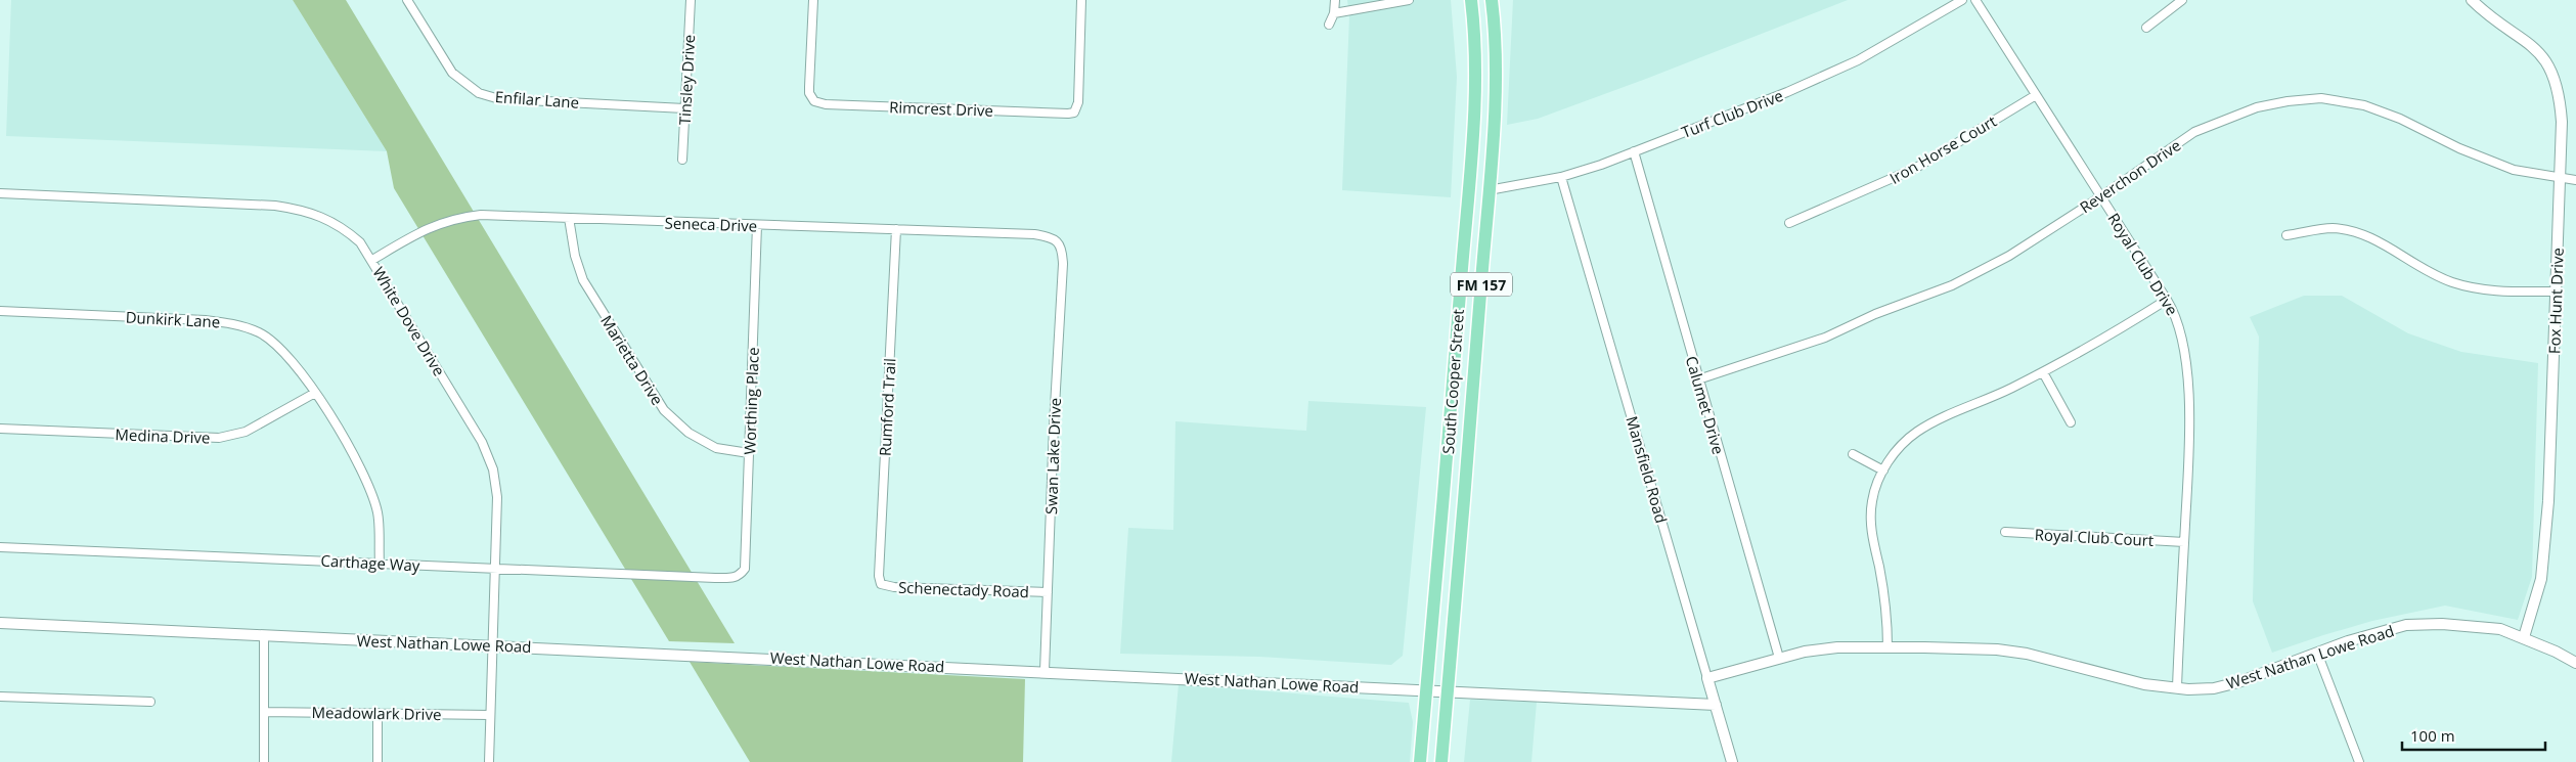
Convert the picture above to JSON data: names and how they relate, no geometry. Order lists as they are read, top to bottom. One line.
{"streets":{"main road":["FM 157","South Cooper Street"],"street":["Tinsley Drive","Enfilar Lane","Rimcrest Drive","Turf Club Drive","Iron Horse Court","Reverchon Drive","Seneca Drive","Royal Club Drive","Fox Hunt Drive","Dunkirk Lane","White Dove Drive","Marietta Drive","Worthing Place","Calumet Drive","Rumford Trail","Medina Drive","Swan Lake Drive","Mansfield Road","Royal Club Court","Carthage Way","Schenectady Road","West Nathan Lowe Road","Meadowlark Drive"]},"crossings":[["Tinsley Drive","Enfilar Lane"],["Turf Club Drive","South Cooper Street"],["Turf Club Drive","Calumet Drive"],["Turf Club Drive","Mansfield Road"],["Iron Horse Court","Royal Club Drive"],["Reverchon Drive","Royal Club Drive"],["Reverchon Drive","Fox Hunt Drive"],["Reverchon Drive","Calumet Drive"],["Seneca Drive","White Dove Drive"],["Seneca Drive","Marietta Drive"],["Seneca Drive","Worthing Place"],["Seneca Drive","Rumford Trail"],["Seneca Drive","Swan Lake Drive"],["Royal Club Drive","Royal Club Court"],["Royal Club Drive","West Nathan Lowe Road"],["Fox Hunt Drive","West Nathan Lowe Road"],["Dunkirk Lane","Medina Drive"],["Dunkirk Lane","Carthage Way"],["White Dove Drive","Carthage Way"],["White Dove Drive","West Nathan Lowe Road"],["White Dove Drive","Meadowlark Drive"],["Marietta Drive","Worthing Place"],["South Cooper Street","West Nathan Lowe Road"],["Worthing Place","Carthage Way"],["Calumet Drive","West Nathan Lowe Road"],["Rumford Trail","Schenectady Road"],["Swan Lake Drive","Schenectady Road"],["Swan Lake Drive","West Nathan Lowe Road"],["Mansfield Road","West Nathan Lowe Road"]],"scale_bar":"100 m"}
